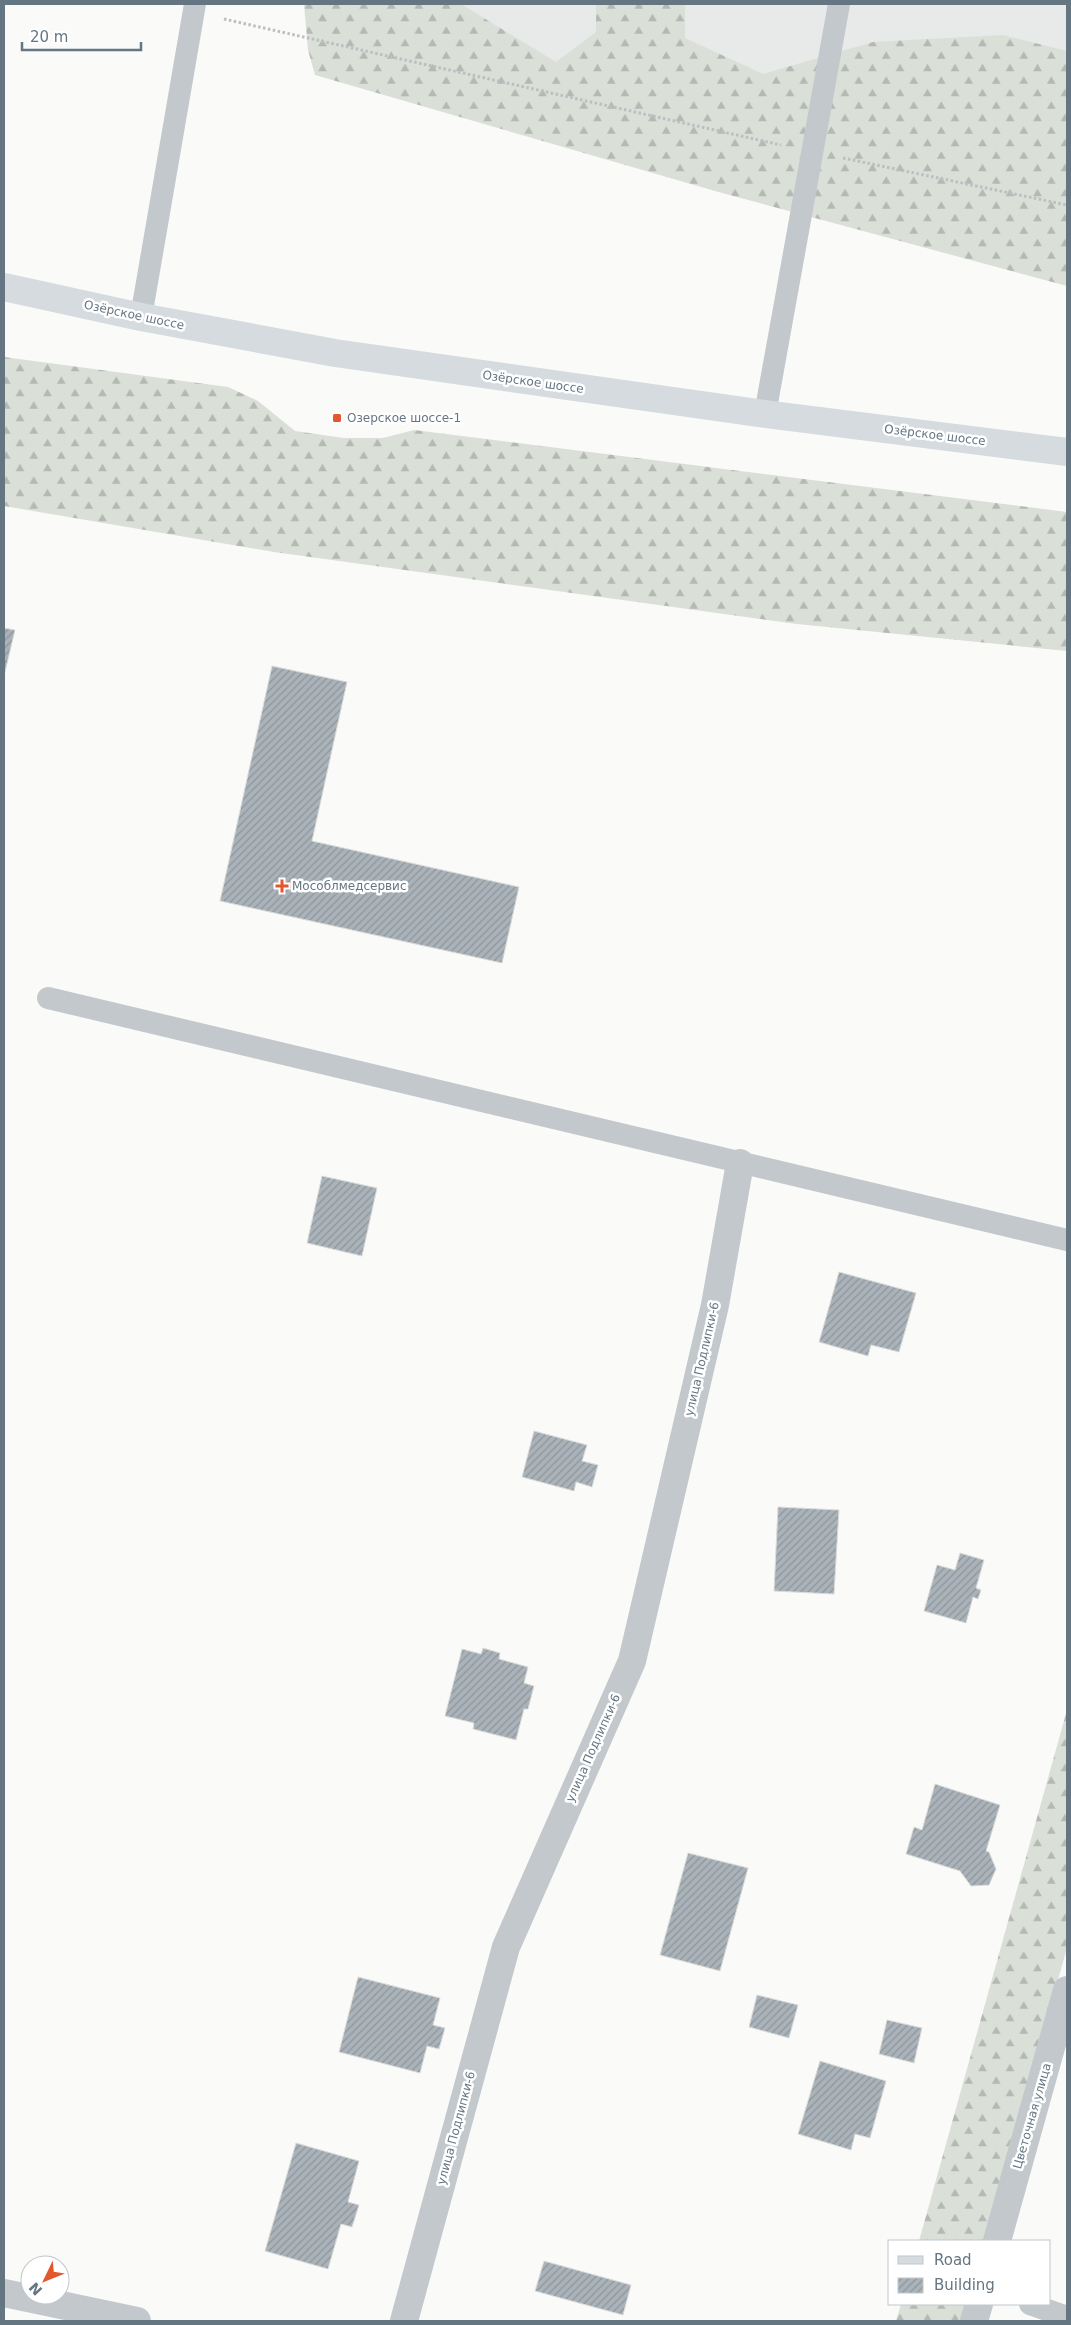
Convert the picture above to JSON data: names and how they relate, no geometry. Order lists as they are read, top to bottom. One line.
{"streets":{"main road":["Озёрское шоссе"],"street":["улица Подлипки-6","Цветочная улица"]},"places":{"transit":["Озерское шоссе-1"],"health":["Мособлмедсервис"]},"legend":["Road","Building"],"scale_bar":"20 m","north":"bottom left"}
